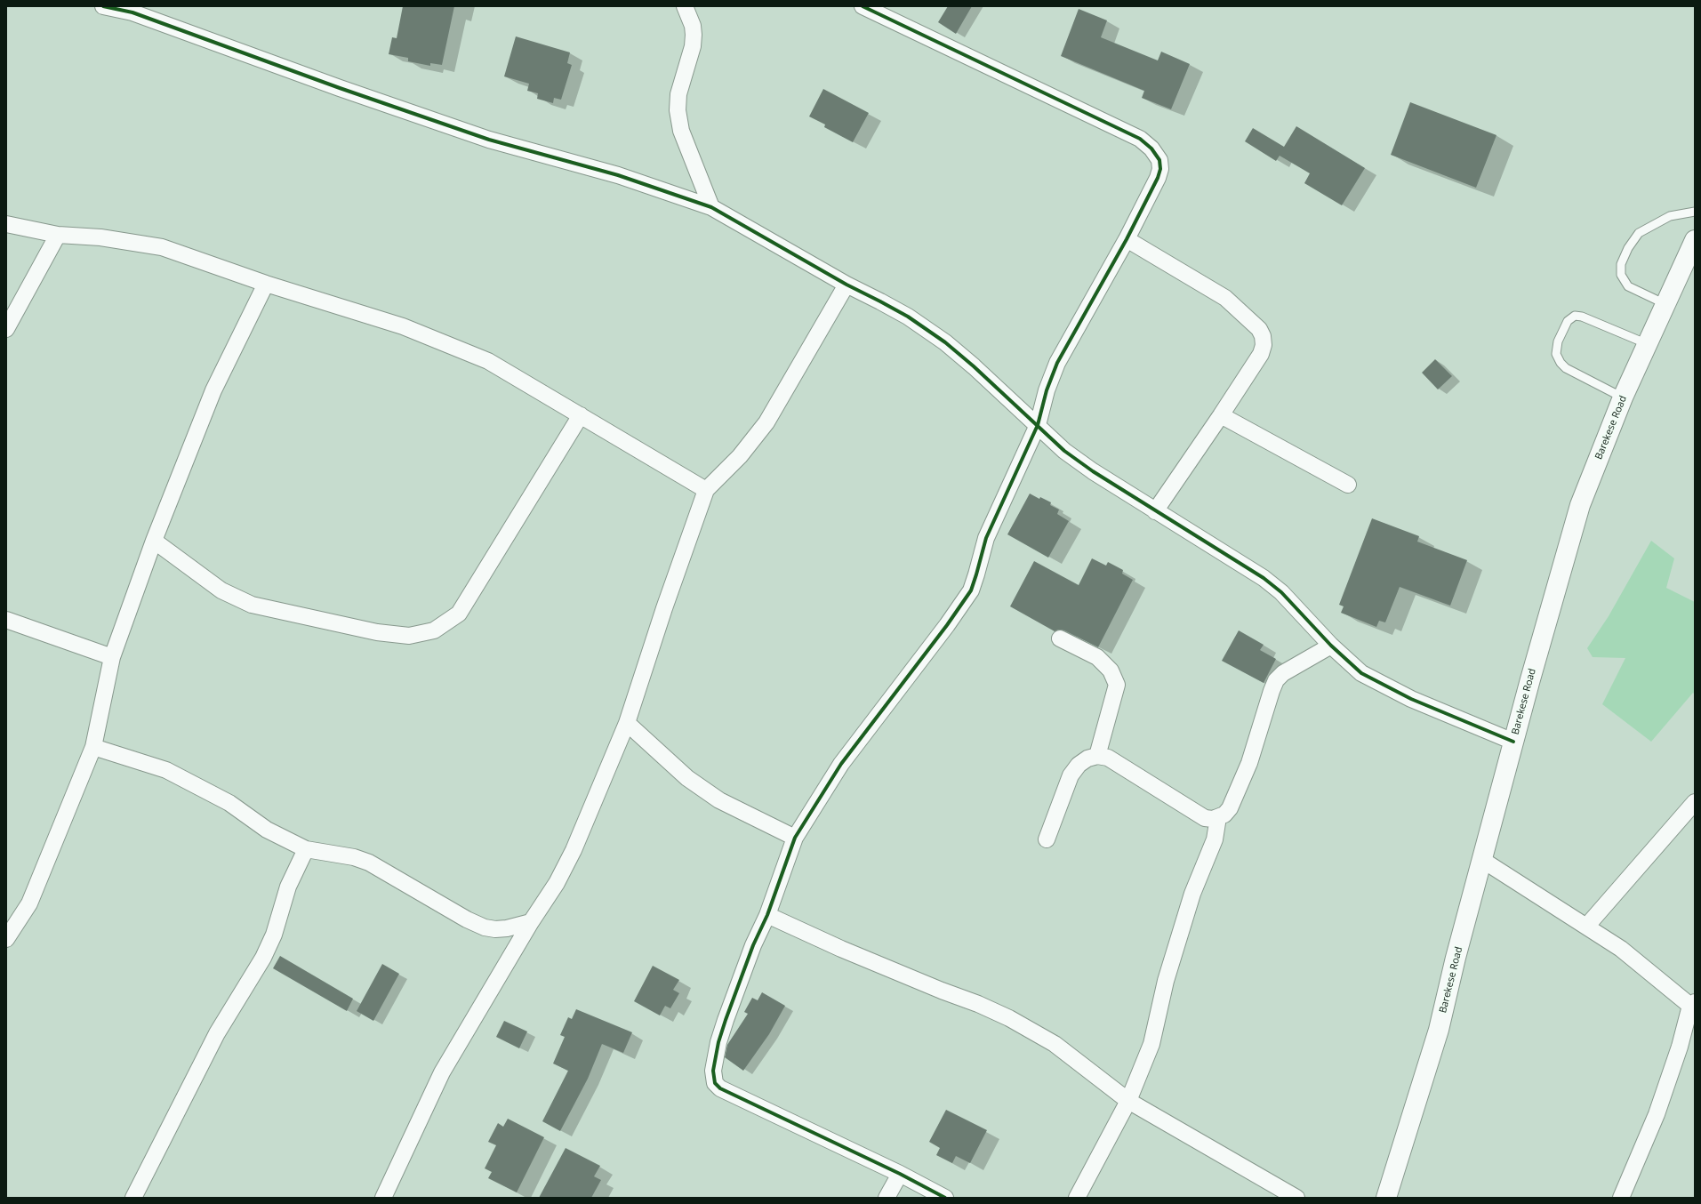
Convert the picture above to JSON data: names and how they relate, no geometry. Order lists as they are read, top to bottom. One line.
{"streets":{"main road":["Barekese Road"]}}
